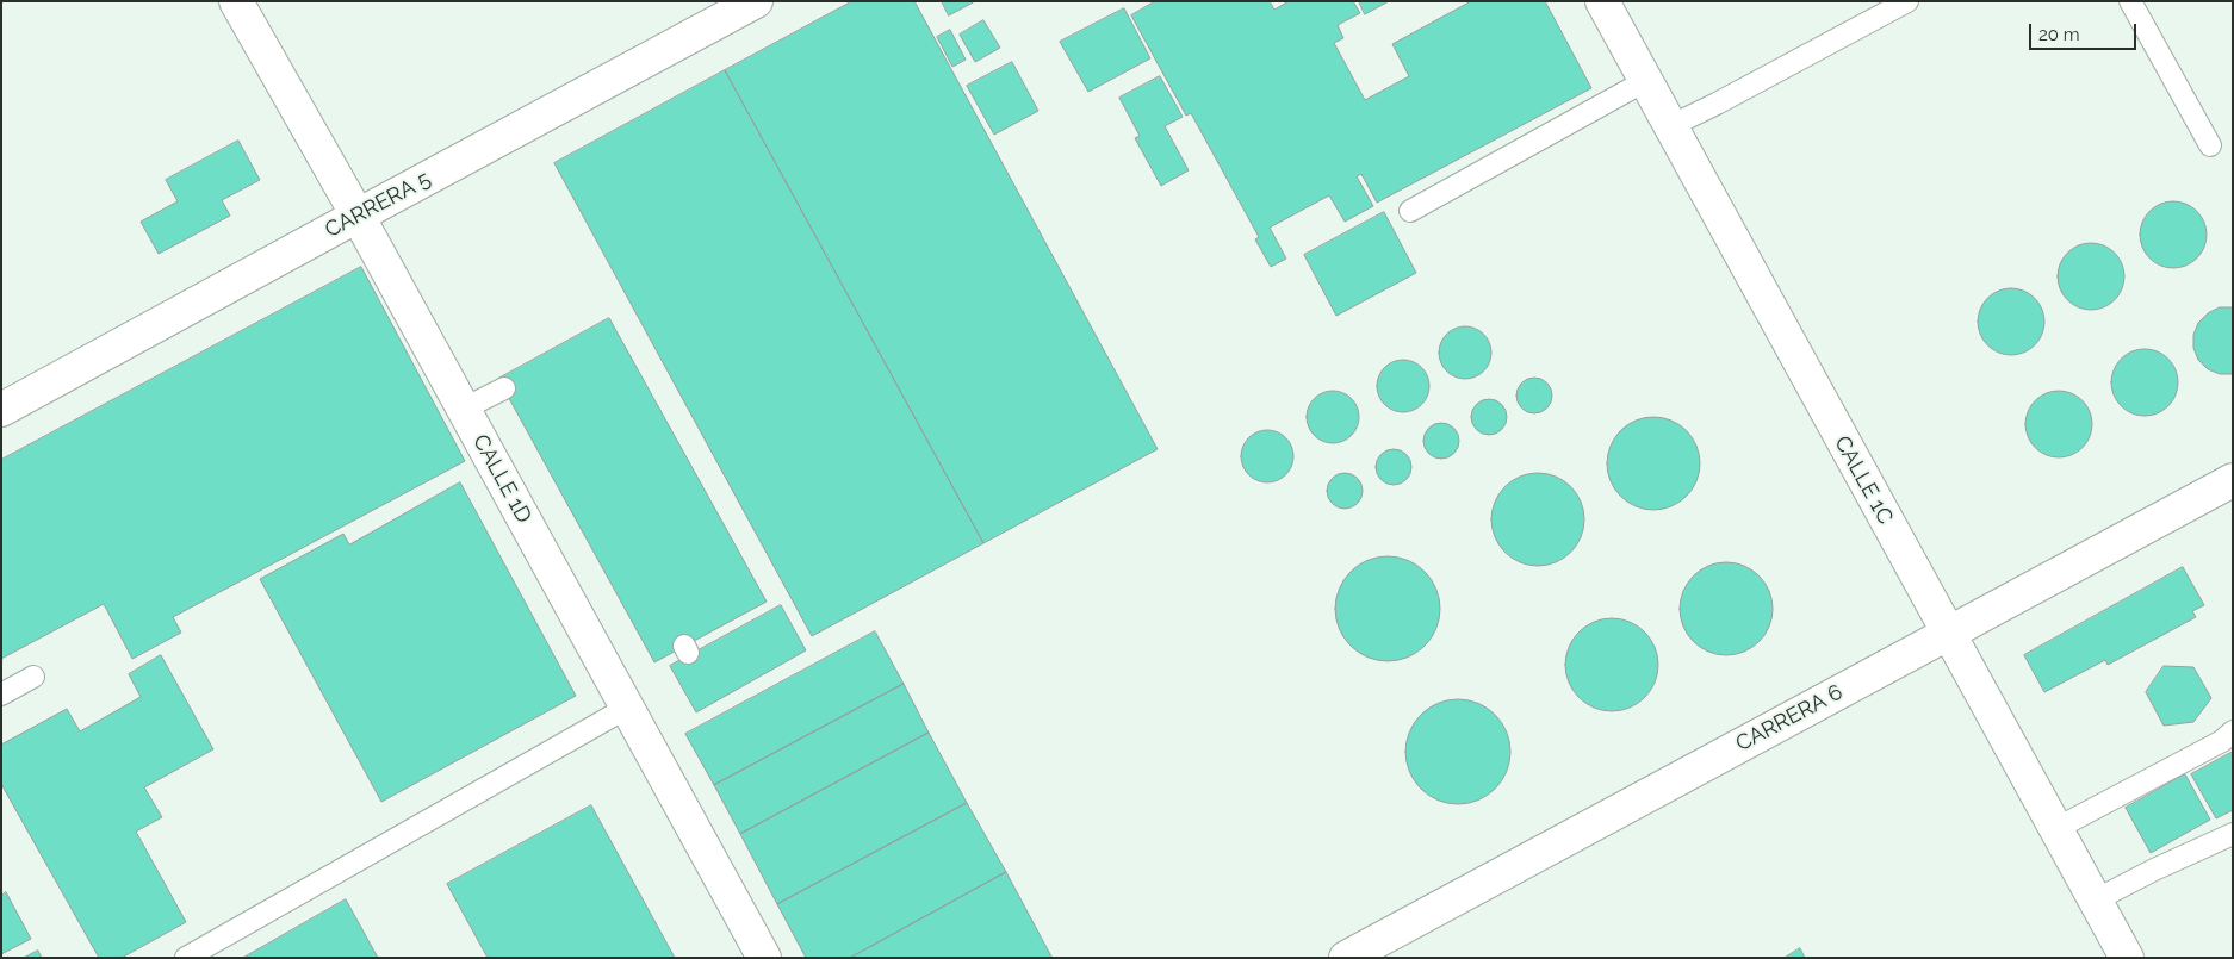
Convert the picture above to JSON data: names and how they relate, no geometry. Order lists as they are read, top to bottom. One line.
{"streets":{"street":["CARRERA 5","CALLE 1D","CALLE 1C","CARRERA 6"]},"crossings":[["CARRERA 5","CALLE 1D"],["CALLE 1C","CARRERA 6"]],"scale_bar":"20 m"}
